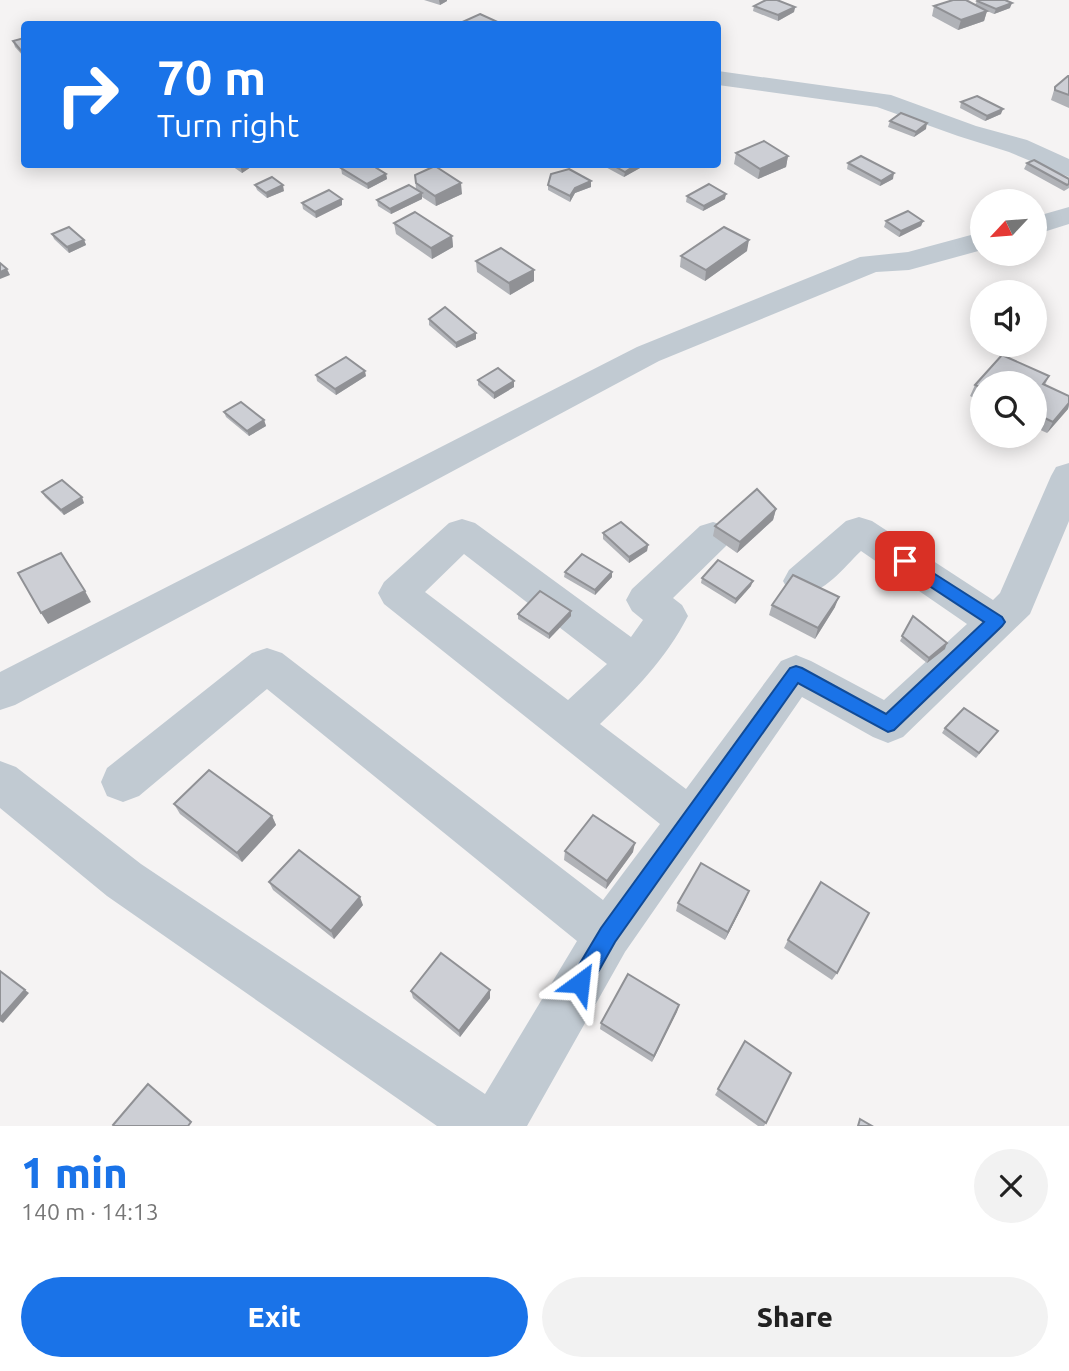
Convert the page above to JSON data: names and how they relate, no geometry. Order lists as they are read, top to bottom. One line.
{"north":"bottom left","page":{"turn":["70 m","Turn right"],"heading":["1 min","140 m · 14:13"],"buttons":["Exit","Share"]}}
